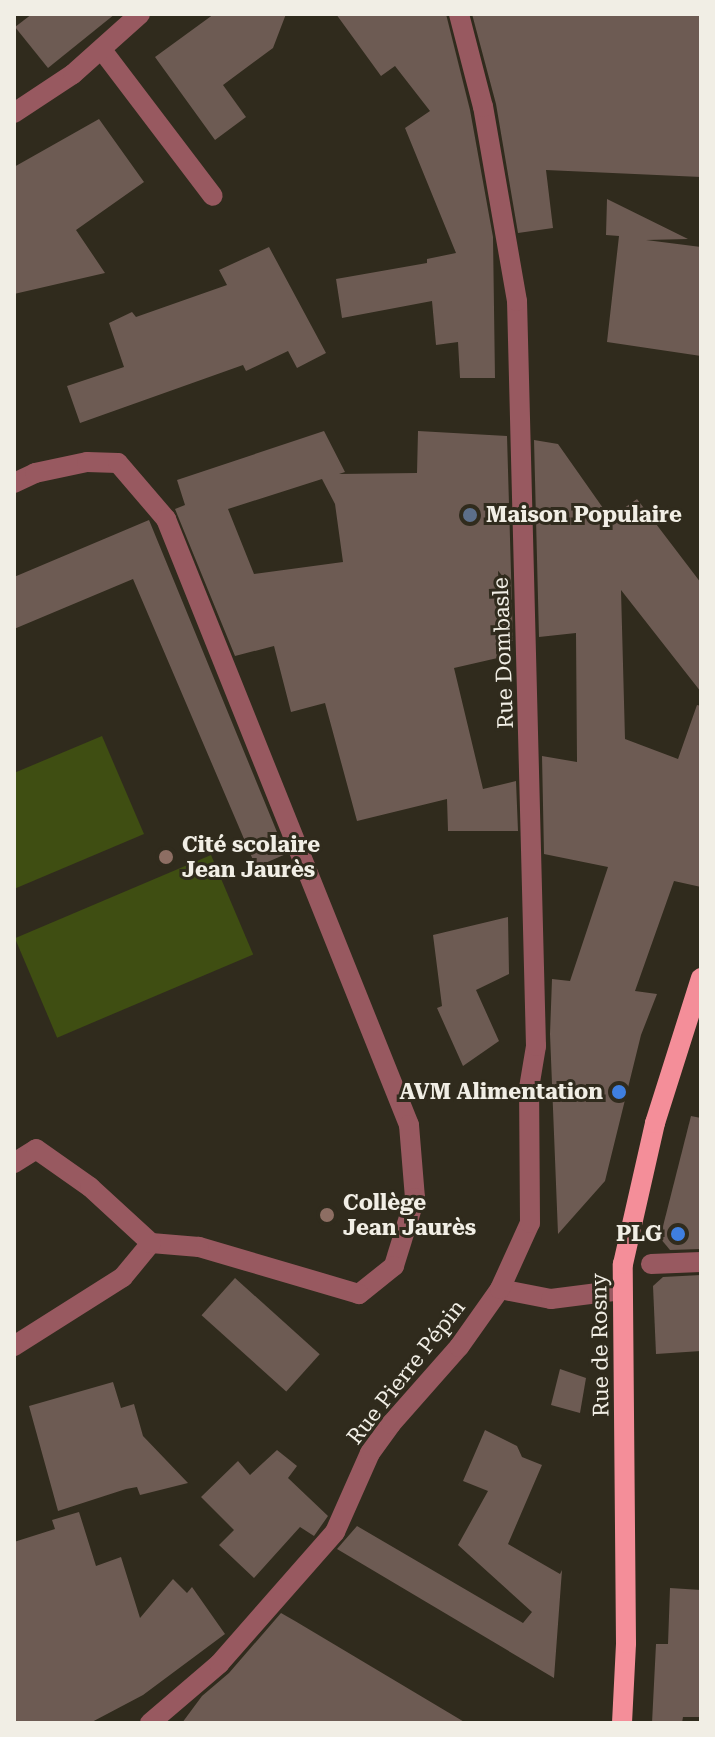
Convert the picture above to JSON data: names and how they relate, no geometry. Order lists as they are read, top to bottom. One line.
{"streets":{"main road":["Rue de Rosny"],"street":["Rue Dombasle","Rue Pierre Pépin"]},"crossings":[["Rue Dombasle","Rue Pierre Pépin"]],"places":["Maison Populaire","Cité scolaire Jean Jaurès","AVM Alimentation","Collège Jean Jaurès","PLG"]}
